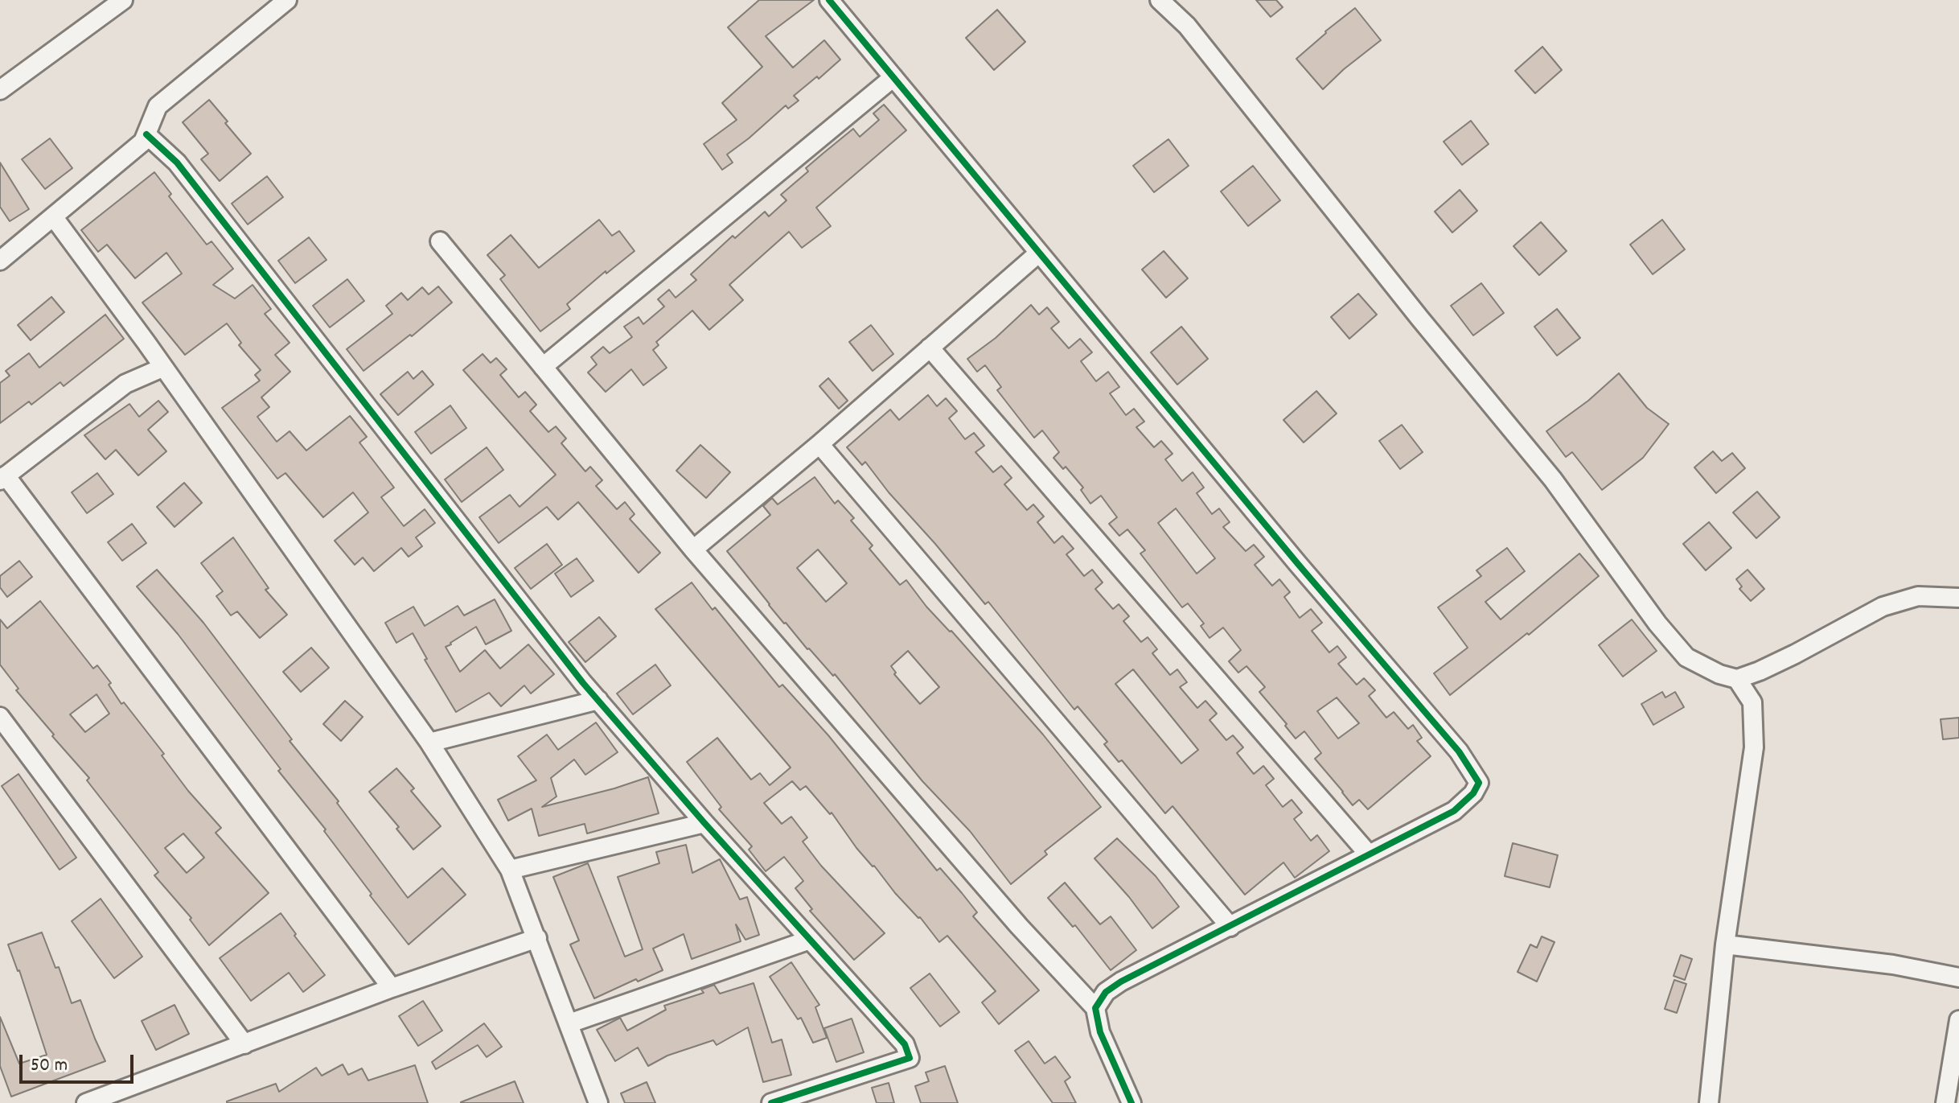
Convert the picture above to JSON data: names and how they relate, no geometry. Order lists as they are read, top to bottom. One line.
{"scale_bar":"50 m"}
